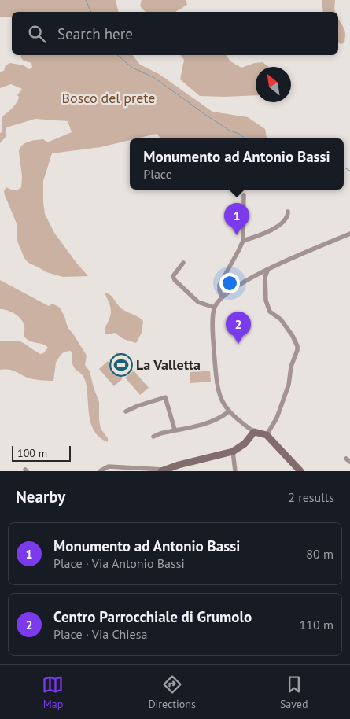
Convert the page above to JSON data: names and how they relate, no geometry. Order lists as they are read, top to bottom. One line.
{"parks":["Bosco del prete"],"places":{"sports":["La Valletta"]},"scale_bar":"100 m","north":"top left","page":{"search":"Search here","popup":["Monumento ad Antonio Bassi","Place"],"pins":["1","2"],"scale":"100 m","heading":["Nearby","2 results"],"list":[{"mark":"1","name":"Monumento ad Antonio Bassi","note":"Place · Via Antonio Bassi","value":"80 m"},{"mark":"2","name":"Centro Parrocchiale di Grumolo","note":"Place · Via Chiesa","value":"110 m"}],"nav":["Map","Directions","Saved"]}}
